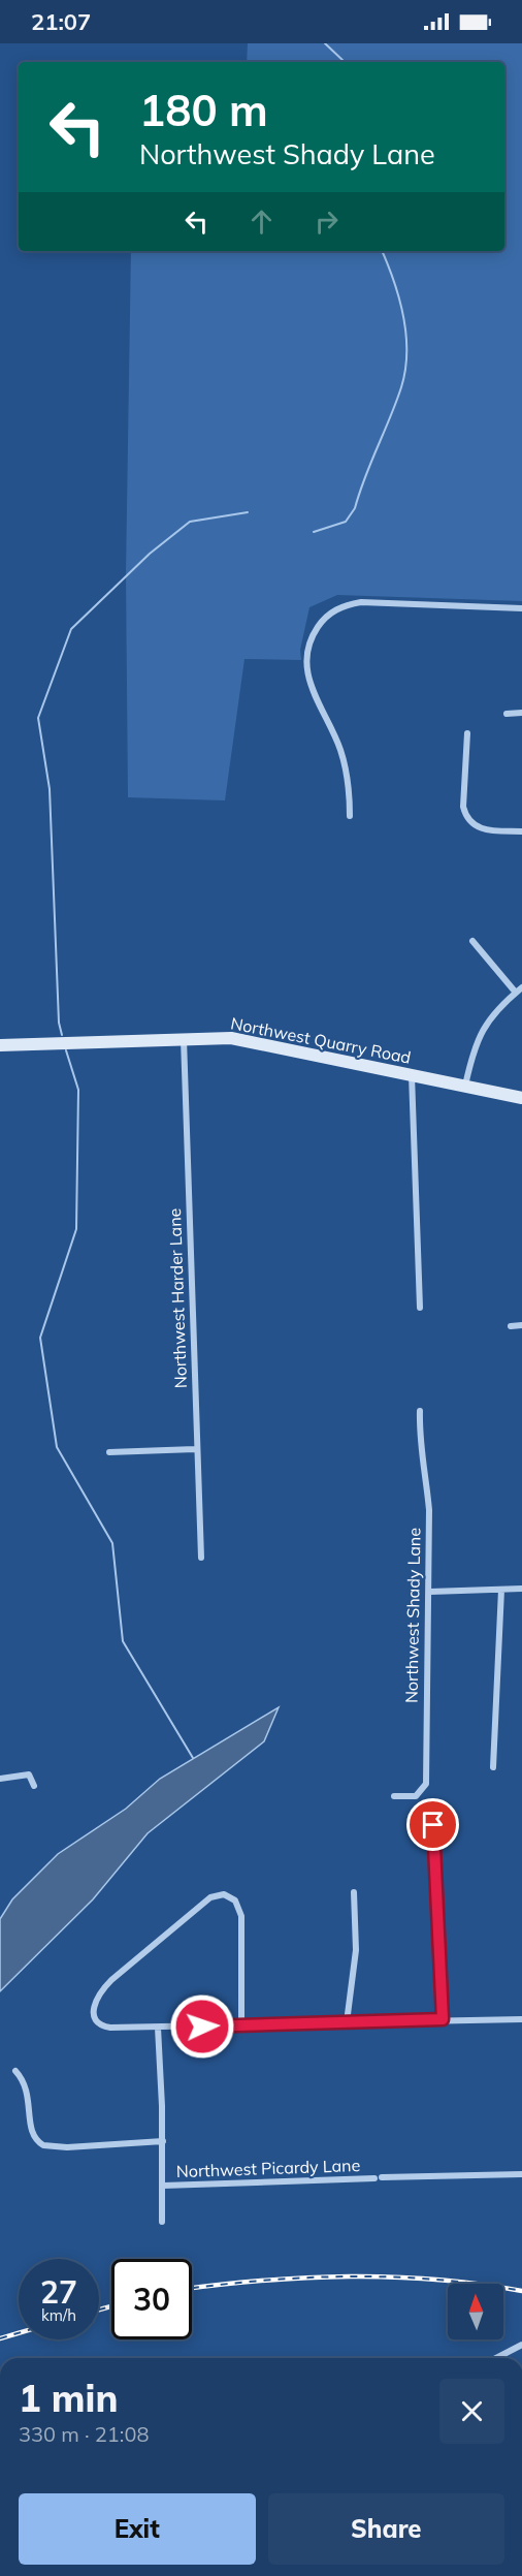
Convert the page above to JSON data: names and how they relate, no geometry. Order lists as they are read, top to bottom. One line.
{"streets":{"street":["Northwest Quarry Road","Northwest Harder Lane","Northwest Shady Lane","Northwest Picardy Lane"]},"crossings":[["Northwest Quarry Road","Northwest Harder Lane"]],"north":"top","page":{"status":"21:07","turn":["180 m","Northwest Shady Lane"],"speed":"27 km/h","limit":"30","heading":["1 min","330 m · 21:08"],"buttons":["Exit","Share"]}}
